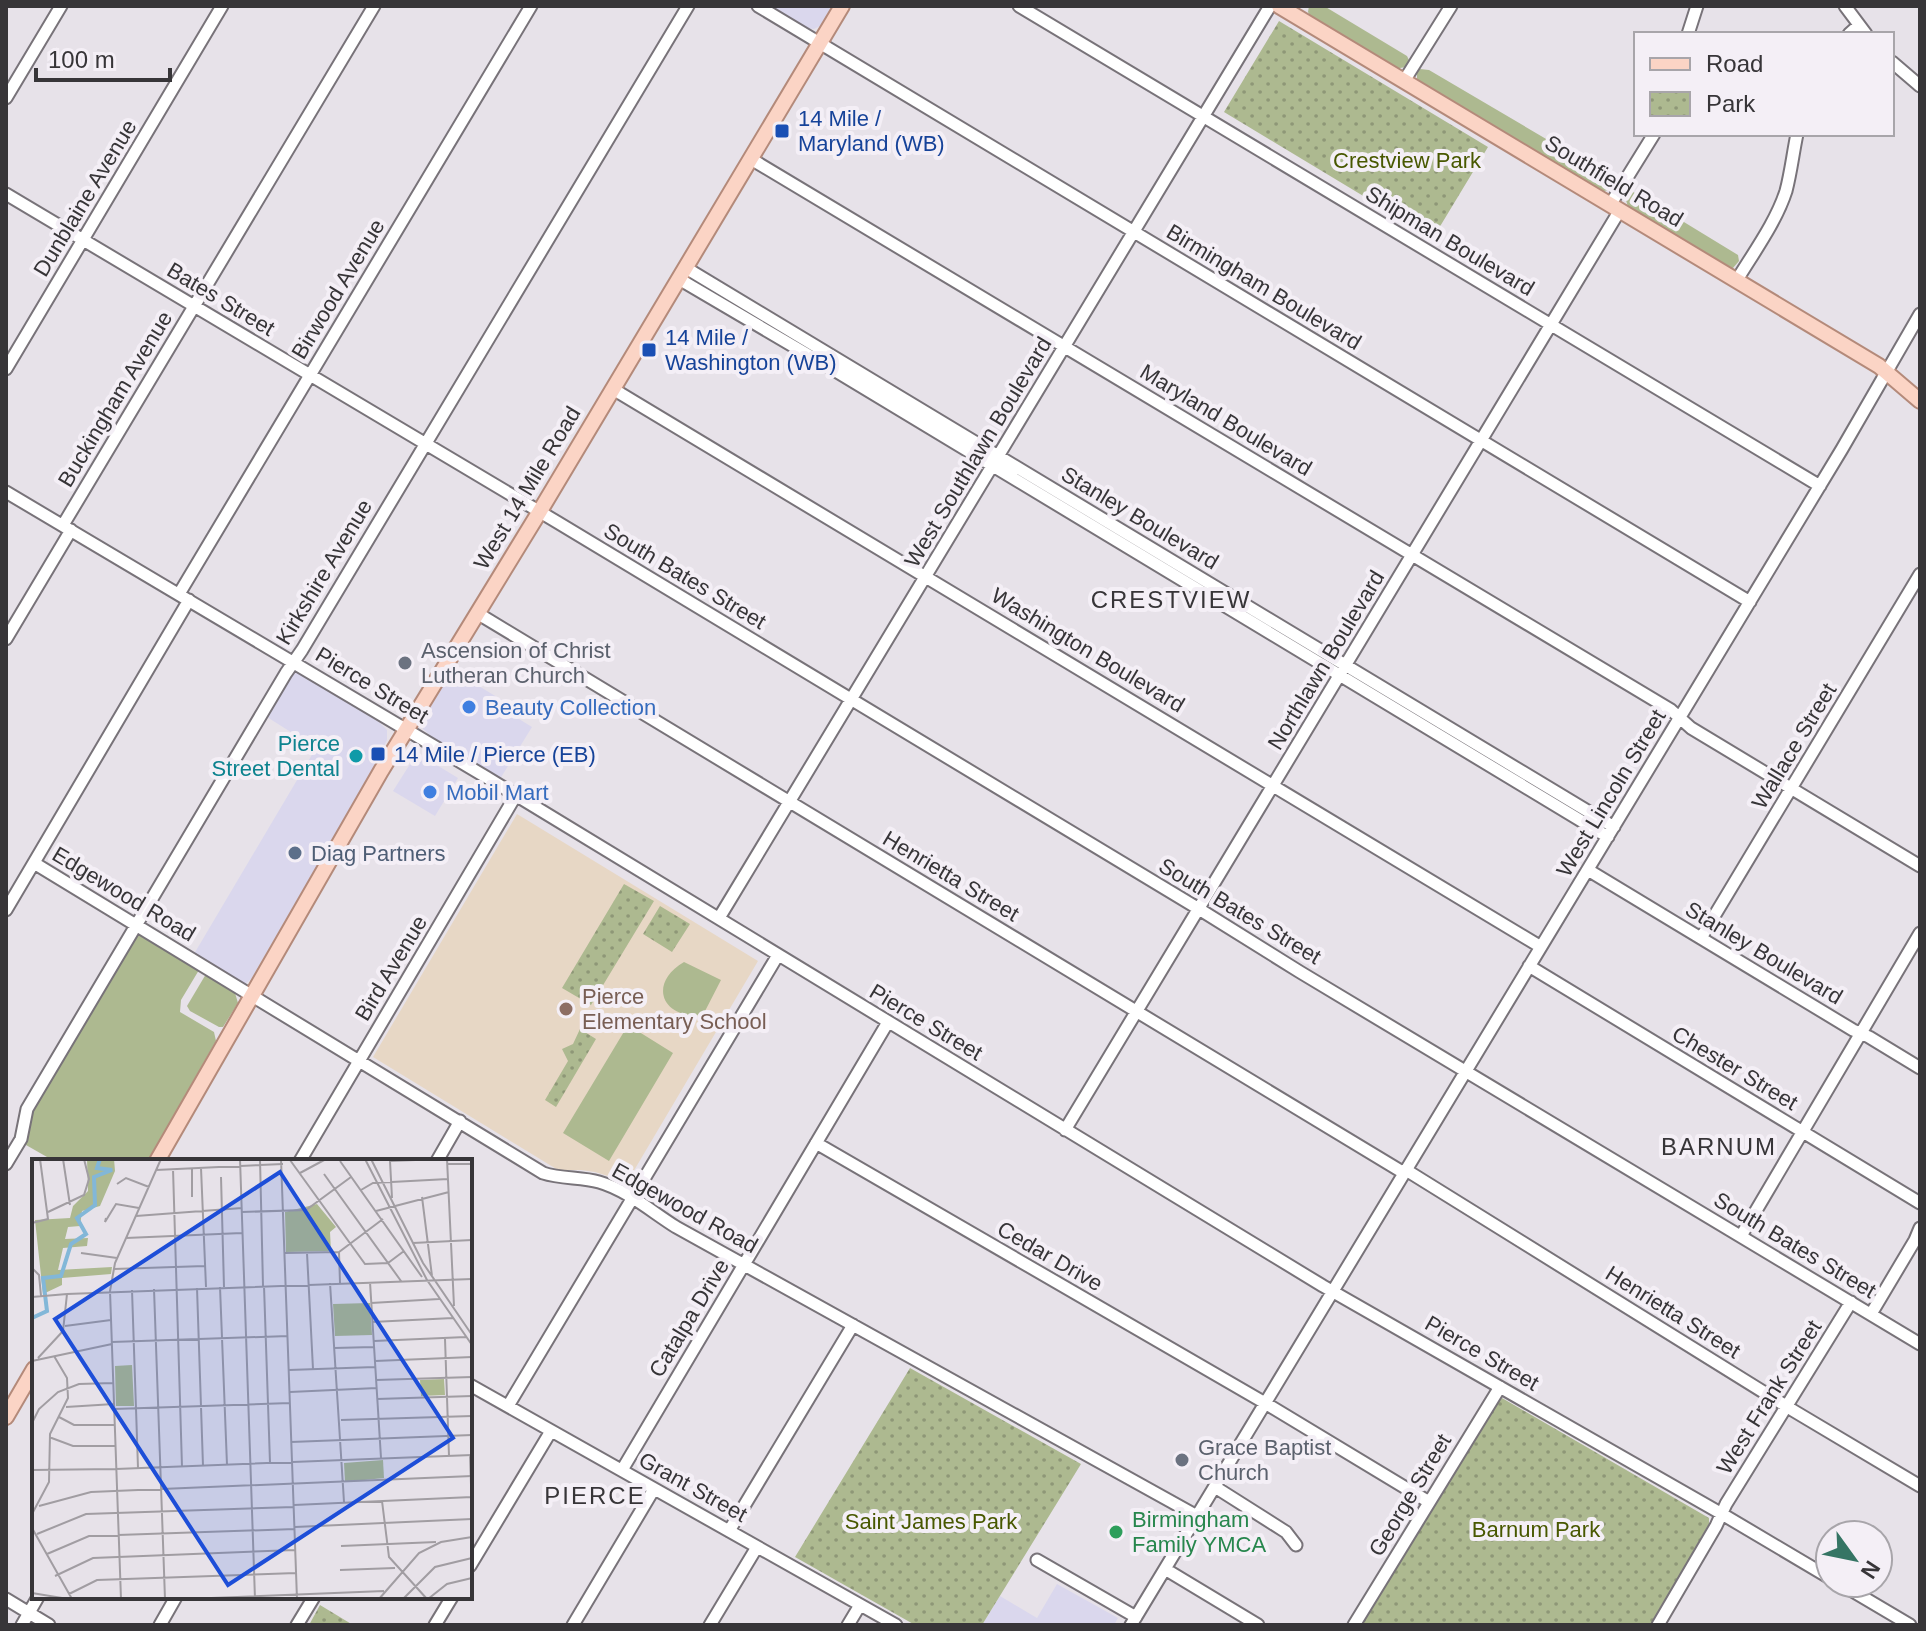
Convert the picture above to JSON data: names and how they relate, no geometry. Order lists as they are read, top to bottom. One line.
{"streets":{"main road":["Southfield Road","West 14 Mile Road"],"street":["Dunblaine Avenue","Shipman Boulevard","Birmingham Boulevard","Birwood Avenue","Bates Street","Buckingham Avenue","Maryland Boulevard","West Southlawn Boulevard","Stanley Boulevard","Kirkshire Avenue","South Bates Street","Washington Boulevard","Northlawn Boulevard","Pierce Street","Wallace Street","West Lincoln Street","Henrietta Street","Edgewood Road","Bird Avenue","Chester Street","Cedar Drive","Catalpa Drive","West Frank Street","Grant Street","George Street"]},"crossings":[["Southfield Road","Northlawn Boulevard"],["Southfield Road","West Lincoln Street"],["Dunblaine Avenue","Bates Street"],["Shipman Boulevard","West Southlawn Boulevard"],["Shipman Boulevard","Northlawn Boulevard"],["Shipman Boulevard","West Lincoln Street"],["Birmingham Boulevard","West Southlawn Boulevard"],["Birmingham Boulevard","West 14 Mile Road"],["Birmingham Boulevard","Northlawn Boulevard"],["Birmingham Boulevard","West Lincoln Street"],["Birwood Avenue","Bates Street"],["Birwood Avenue","Pierce Street"],["Birwood Avenue","Edgewood Road"],["Bates Street","Buckingham Avenue"],["Bates Street","West 14 Mile Road"],["Bates Street","Kirkshire Avenue"],["Bates Street","South Bates Street"],["Buckingham Avenue","Pierce Street"],["Maryland Boulevard","West Southlawn Boulevard"],["Maryland Boulevard","West 14 Mile Road"],["Maryland Boulevard","Northlawn Boulevard"],["Maryland Boulevard","Wallace Street"],["Maryland Boulevard","West Lincoln Street"],["West Southlawn Boulevard","Stanley Boulevard"],["West Southlawn Boulevard","South Bates Street"],["West Southlawn Boulevard","Washington Boulevard"],["West Southlawn Boulevard","Pierce Street"],["West Southlawn Boulevard","Henrietta Street"],["West 14 Mile Road","Stanley Boulevard"],["West 14 Mile Road","South Bates Street"],["West 14 Mile Road","Washington Boulevard"],["West 14 Mile Road","Pierce Street"],["West 14 Mile Road","Henrietta Street"],["West 14 Mile Road","Edgewood Road"],["Stanley Boulevard","Northlawn Boulevard"],["Stanley Boulevard","Wallace Street"],["Stanley Boulevard","West Lincoln Street"],["Kirkshire Avenue","Pierce Street"],["Kirkshire Avenue","Edgewood Road"],["South Bates Street","Northlawn Boulevard"],["South Bates Street","West Lincoln Street"],["South Bates Street","West Frank Street"],["Washington Boulevard","Northlawn Boulevard"],["Washington Boulevard","West Lincoln Street"],["Northlawn Boulevard","Pierce Street"],["Northlawn Boulevard","Henrietta Street"],["Pierce Street","West Lincoln Street"],["Pierce Street","Bird Avenue"],["Pierce Street","Catalpa Drive"],["Pierce Street","West Frank Street"],["Pierce Street","George Street"],["West Lincoln Street","Henrietta Street"],["West Lincoln Street","Edgewood Road"],["West Lincoln Street","Chester Street"],["West Lincoln Street","Cedar Drive"],["Henrietta Street","West Frank Street"],["Edgewood Road","Bird Avenue"],["Edgewood Road","Catalpa Drive"],["Cedar Drive","Catalpa Drive"],["Cedar Drive","George Street"],["Catalpa Drive","Grant Street"]],"districts":["CRESTVIEW","BARNUM","PIERCE"],"parks":["Crestview Park","Saint James Park","Barnum Park"],"places":{"transit":["14 Mile / Maryland (WB)","14 Mile / Washington (WB)","14 Mile / Pierce (EB)"],"other":["Ascension of Christ Lutheran Church","Beauty Collection","Pierce Street Dental","Mobil Mart","Diag Partners","Pierce Elementary School","Grace Baptist Church","Birmingham Family YMCA"]},"legend":["Road","Park"],"scale_bar":"100 m","north":"bottom right"}
